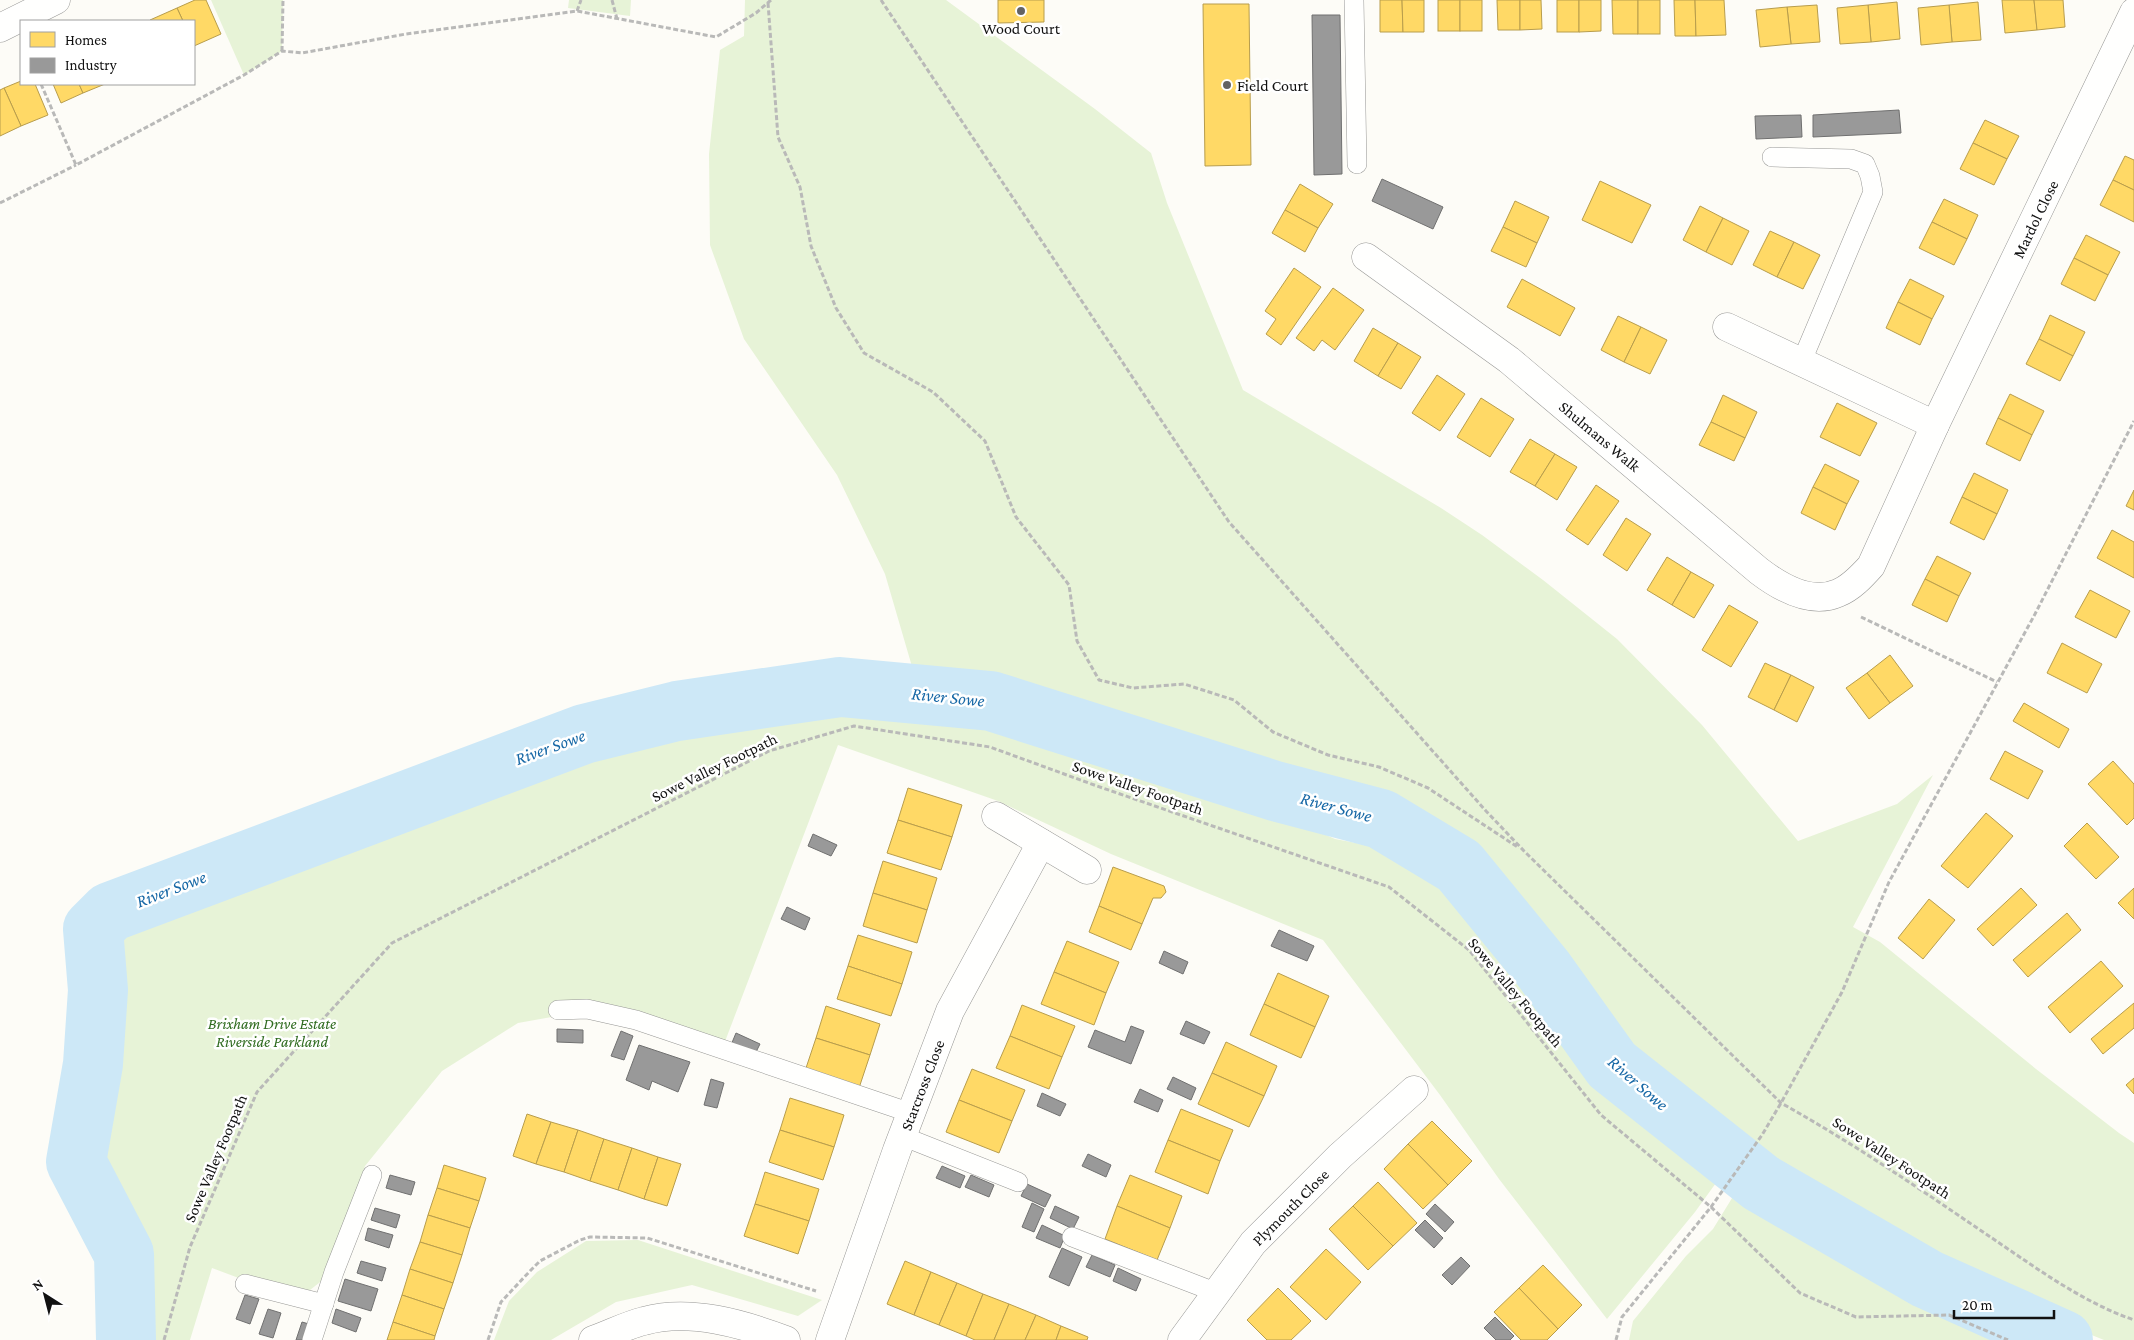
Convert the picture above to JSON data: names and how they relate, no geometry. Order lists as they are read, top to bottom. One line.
{"streets":{"street":["Mardol Close","Shulmans Walk","Starcross Close","Plymouth Close"],"path":["Sowe Valley Footpath"]},"crossings":[["Mardol Close","Shulmans Walk"]],"water":["River Sowe"],"parks":["Brixham Drive Estate Riverside Parkland"],"places":["Wood Court","Field Court"],"legend":["Homes","Industry"],"scale_bar":"20 m","north":"top left"}
